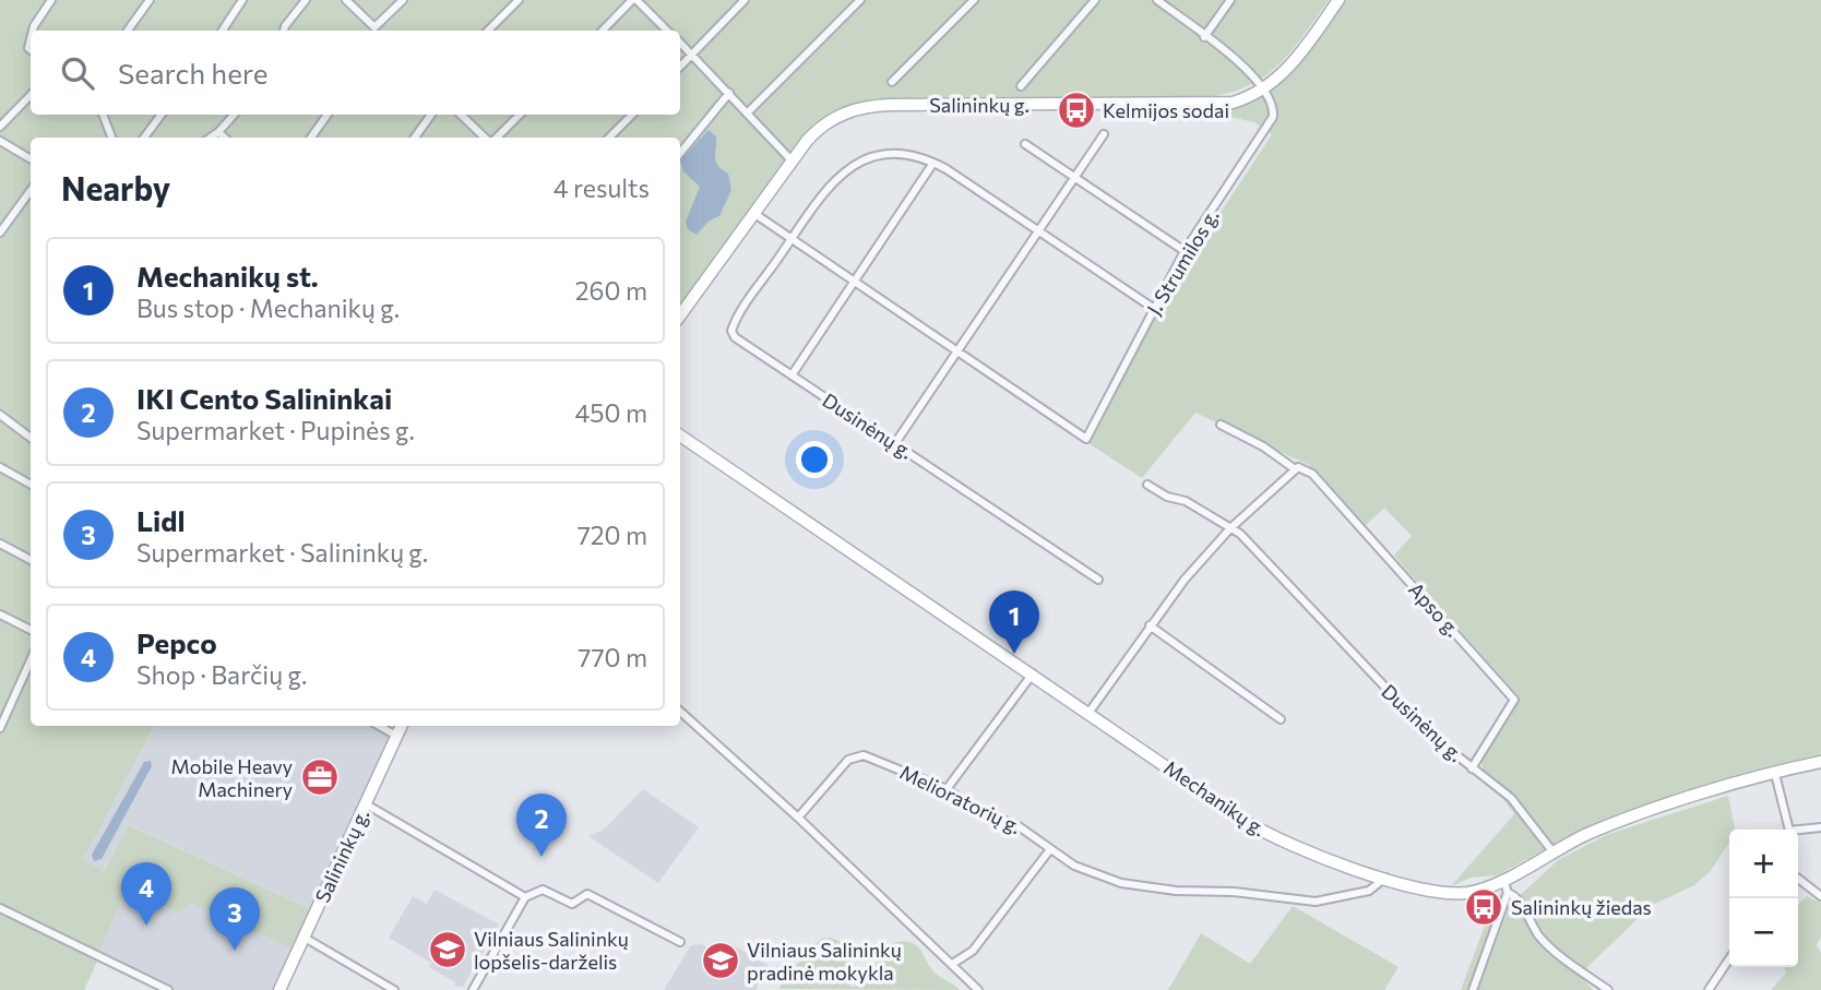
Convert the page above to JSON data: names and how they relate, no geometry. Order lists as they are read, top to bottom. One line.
{"streets":{"main road":["Salininkų g.","Mechanikų g."],"street":["J. Strumilos g.","Dusinėnų g.","Apso g.","Melioratorių g."]},"crossings":[["Salininkų g.","J. Strumilos g."],["J. Strumilos g.","Dusinėnų g."],["Dusinėnų g.","Apso g."],["Dusinėnų g.","Mechanikų g."],["Mechanikų g.","Melioratorių g."]],"places":{"bus stop":["Kelmijos sodai","Salininkų žiedas"],"office":["Mobile Heavy Machinery"],"school or university":["Vilniaus Salininkų lopšelis-darželis","Vilniaus Salininkų pradinė mokykla"]},"page":{"search":"Search here","heading":["Nearby","4 results"],"list":[{"mark":"1","name":"Mechanikų st.","note":"Bus stop · Mechanikų g.","value":"260 m"},{"mark":"2","name":"IKI Cento Salininkai","note":"Supermarket · Pupinės g.","value":"450 m"},{"mark":"3","name":"Lidl","note":"Supermarket · Salininkų g.","value":"720 m"},{"mark":"4","name":"Pepco","note":"Shop · Barčių g.","value":"770 m"}],"pins":["1","2","4","3"],"map_buttons":["+","−"]}}
